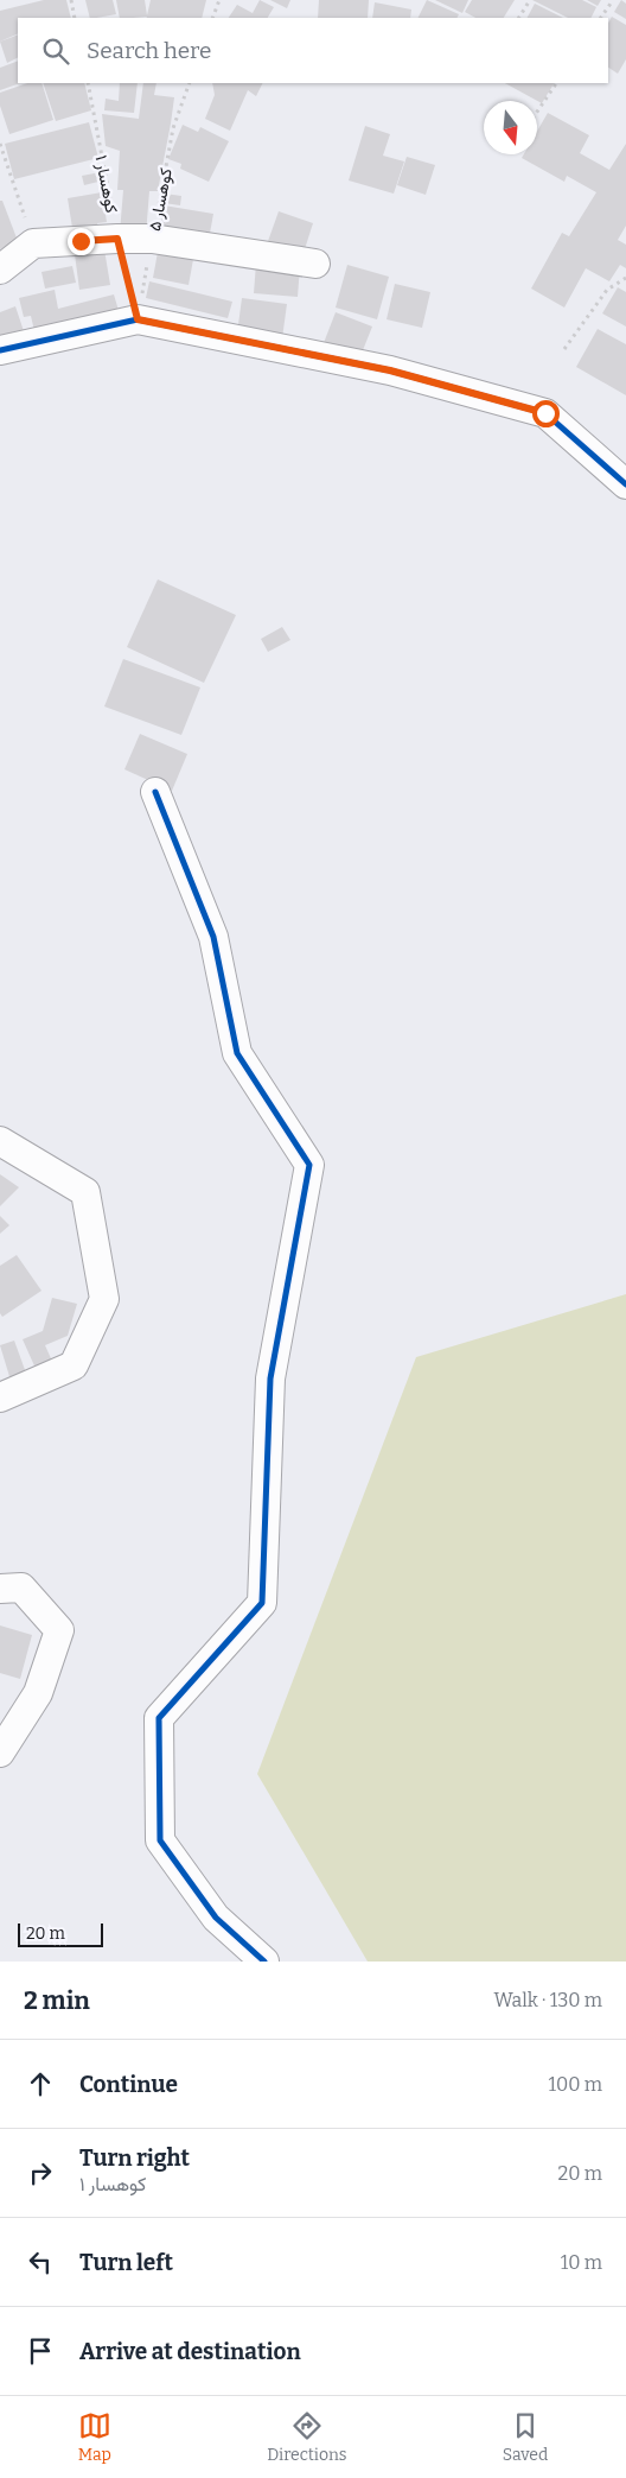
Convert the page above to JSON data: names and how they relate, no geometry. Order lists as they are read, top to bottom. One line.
{"streets":{"path":["کوهسار ۱","کوهسار ۵"]},"crossings":[["کوهسار ۱","کوهسار ۵"]],"scale_bar":"20 m","north":"bottom","page":{"search":"Search here","scale":"20 m","heading":["2 min","Walk · 130 m"],"list":[["Continue","100 m"],["Turn right","کوهسار ۱","20 m"],["Turn left","10 m"],"Arrive at destination"],"nav":["Map","Directions","Saved"]}}
